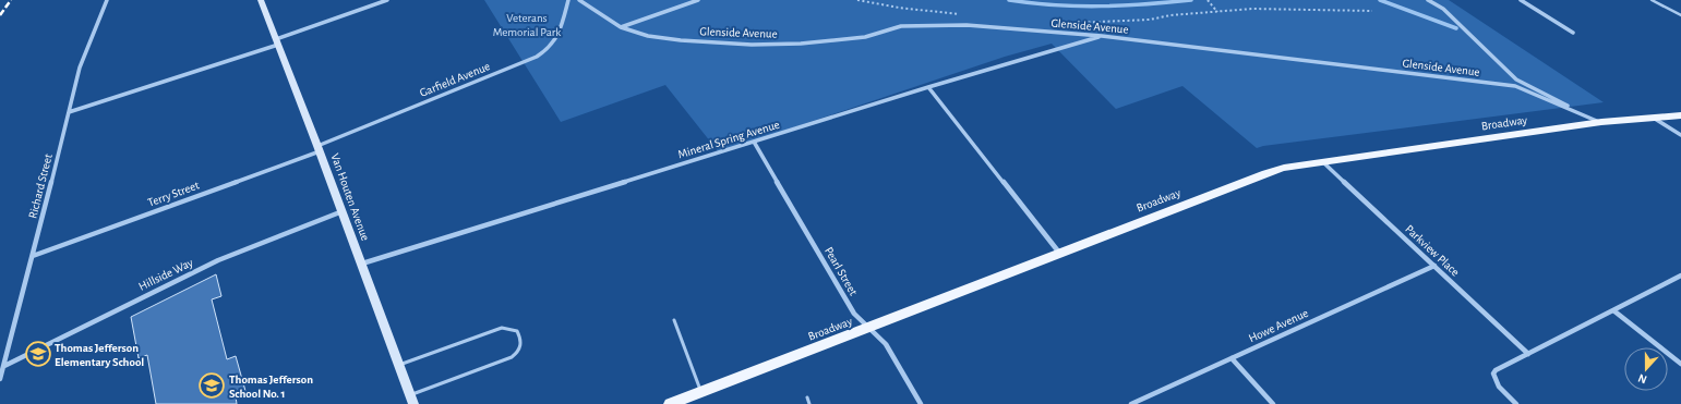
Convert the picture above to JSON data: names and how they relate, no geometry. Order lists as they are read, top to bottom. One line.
{"streets":{"main road":["Broadway","Van Houten Avenue"],"street":["Glenside Avenue","Garfield Avenue","Mineral Spring Avenue","Richard Street","Terry Street","Parkview Place","Pearl Street","Hillside Way","Howe Avenue"]},"crossings":[["Glenside Avenue","Broadway"],["Glenside Avenue","Mineral Spring Avenue"],["Garfield Avenue","Terry Street"],["Garfield Avenue","Van Houten Avenue"],["Broadway","Parkview Place"],["Broadway","Pearl Street"],["Mineral Spring Avenue","Van Houten Avenue"],["Mineral Spring Avenue","Pearl Street"],["Richard Street","Terry Street"],["Richard Street","Hillside Way"],["Terry Street","Van Houten Avenue"],["Van Houten Avenue","Hillside Way"],["Parkview Place","Howe Avenue"]],"parks":["Veterans Memorial Park"],"places":{"school or university":["Thomas Jefferson Elementary School","Thomas Jefferson School No. 1"]},"north":"bottom"}
